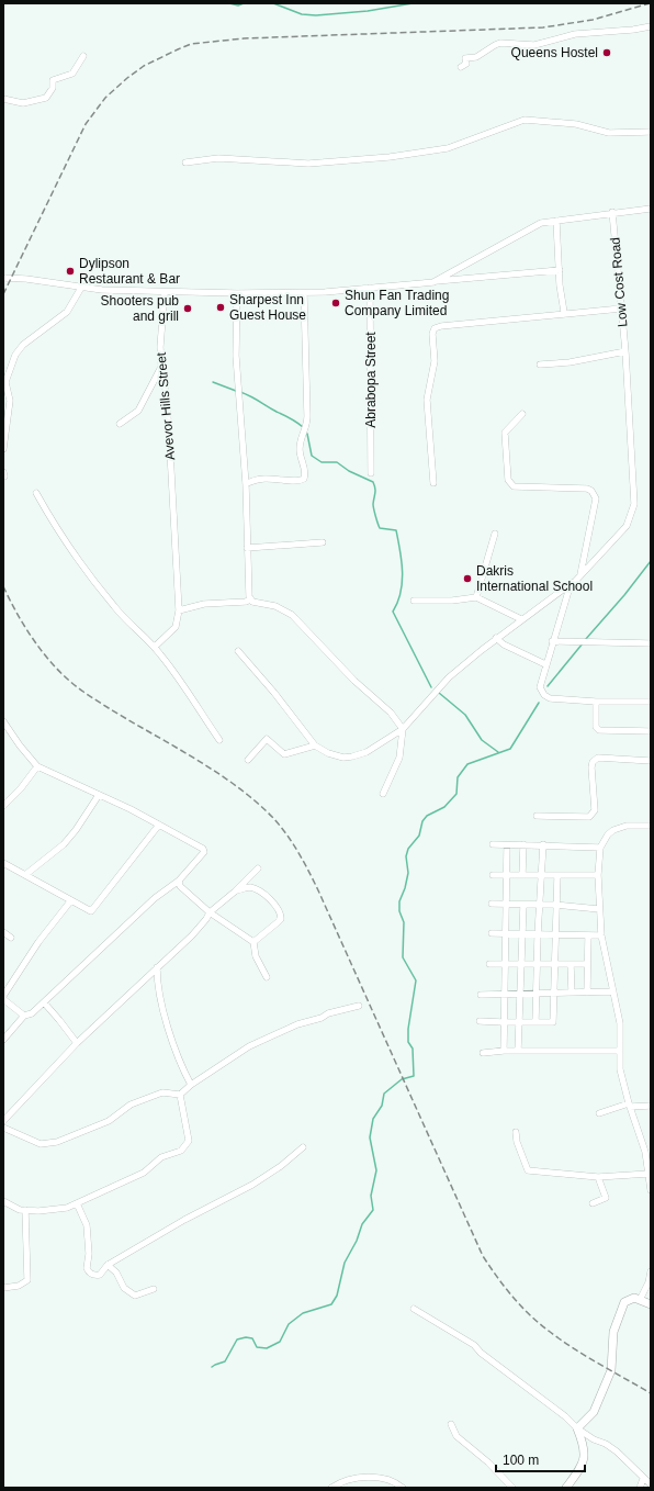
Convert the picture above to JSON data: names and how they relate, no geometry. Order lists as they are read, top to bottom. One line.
{"streets":{"street":["Low Cost Road","Abrabopa Street","Avevor Hills Street"]},"places":["Queens Hostel","Dylipson Restaurant & Bar","Shun Fan Trading Company Limited","Sharpest Inn Guest House","Shooters pub and grill","Dakris International School"],"scale_bar":"100 m"}
